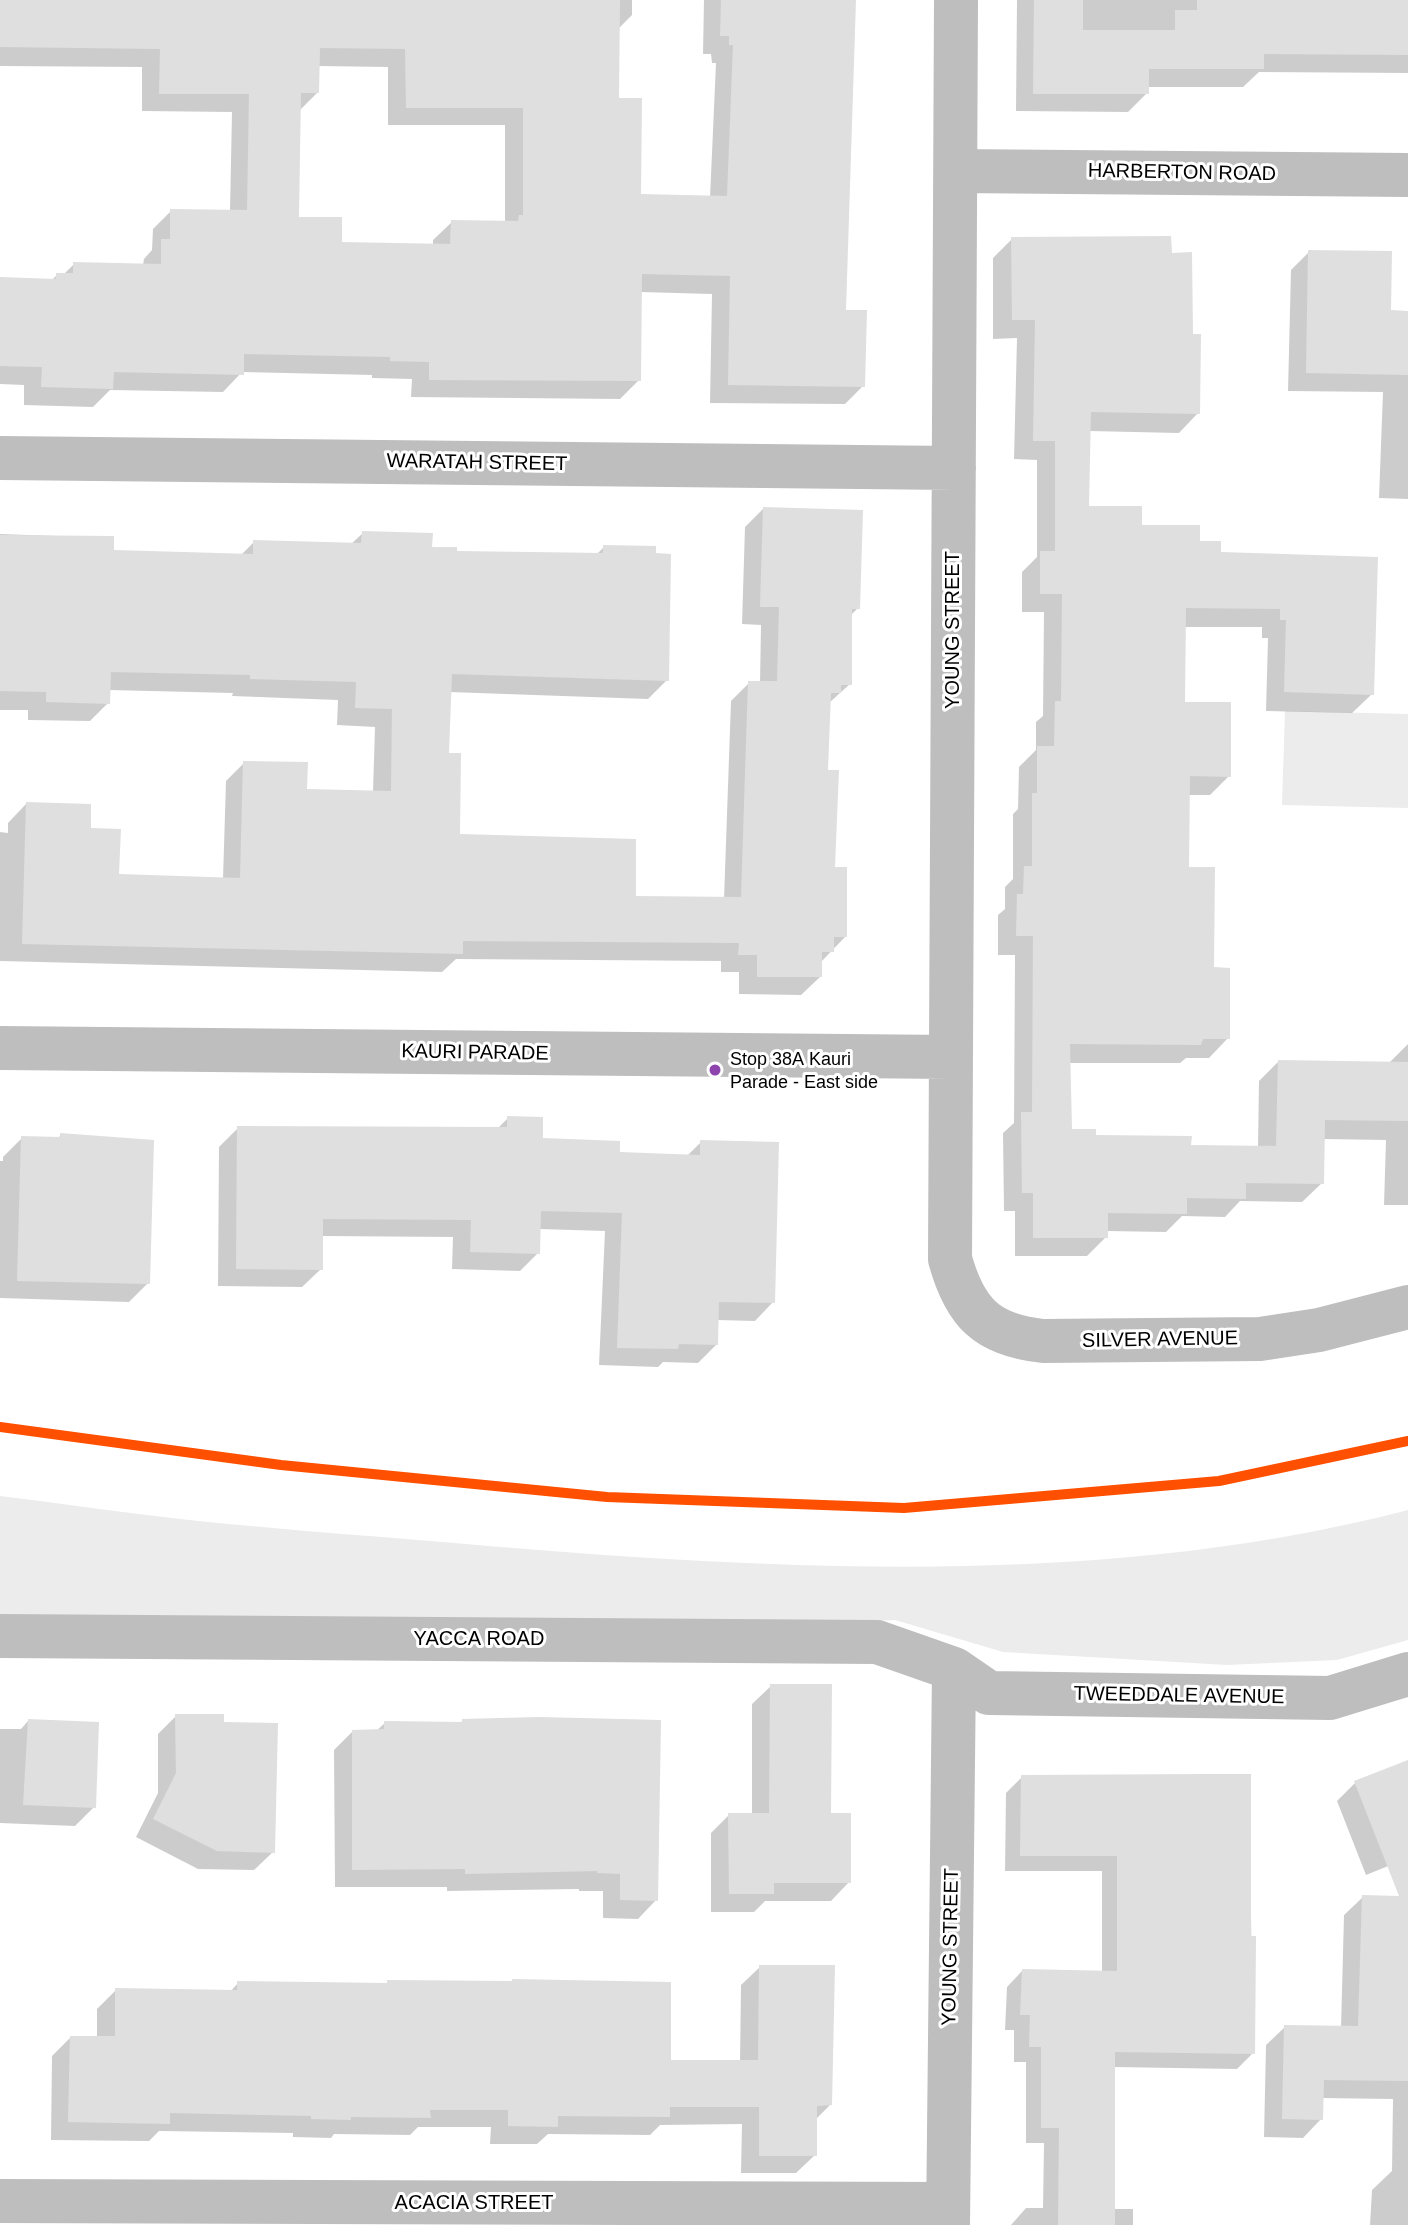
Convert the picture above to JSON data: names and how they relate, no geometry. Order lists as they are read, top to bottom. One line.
{"streets":{"street":["HARBERTON ROAD","WARATAH STREET","YOUNG STREET","KAURI PARADE","SILVER AVENUE","YACCA ROAD","TWEEDDALE AVENUE","ACACIA STREET"]},"crossings":[["HARBERTON ROAD","YOUNG STREET"],["WARATAH STREET","YOUNG STREET"],["YOUNG STREET","KAURI PARADE"],["YOUNG STREET","SILVER AVENUE"],["YOUNG STREET","YACCA ROAD"],["YOUNG STREET","TWEEDDALE AVENUE"],["YOUNG STREET","ACACIA STREET"],["YACCA ROAD","TWEEDDALE AVENUE"]],"places":["Stop 38A Kauri Parade - East side"]}
